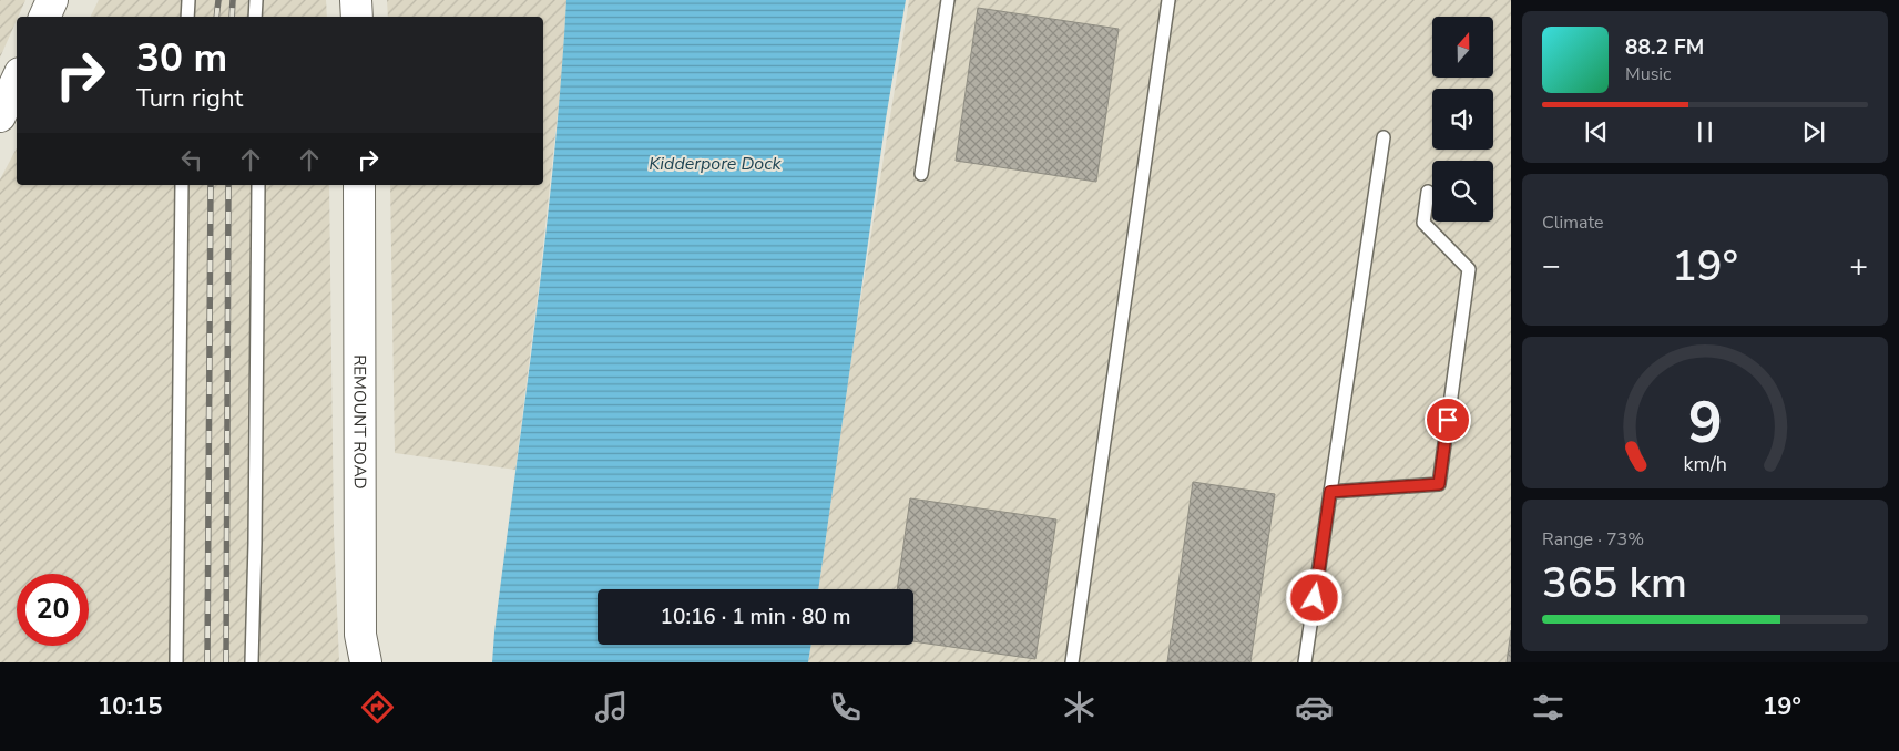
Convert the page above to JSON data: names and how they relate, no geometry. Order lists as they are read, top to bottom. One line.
{"streets":{"street":["REMOUNT ROAD"]},"water":["Kidderpore Dock"],"north":"top","page":{"turn":["30 m","Turn right"],"song":["88.2 FM","Music"],"tile":["Climate",["Range · 73%","365 km"]],"heat":["−","19°","+"],"limit":"20","trip":"10:16 · 1 min · 80 m","tabs":["10:15","19°"],"gauge":["9","km/h"]}}
